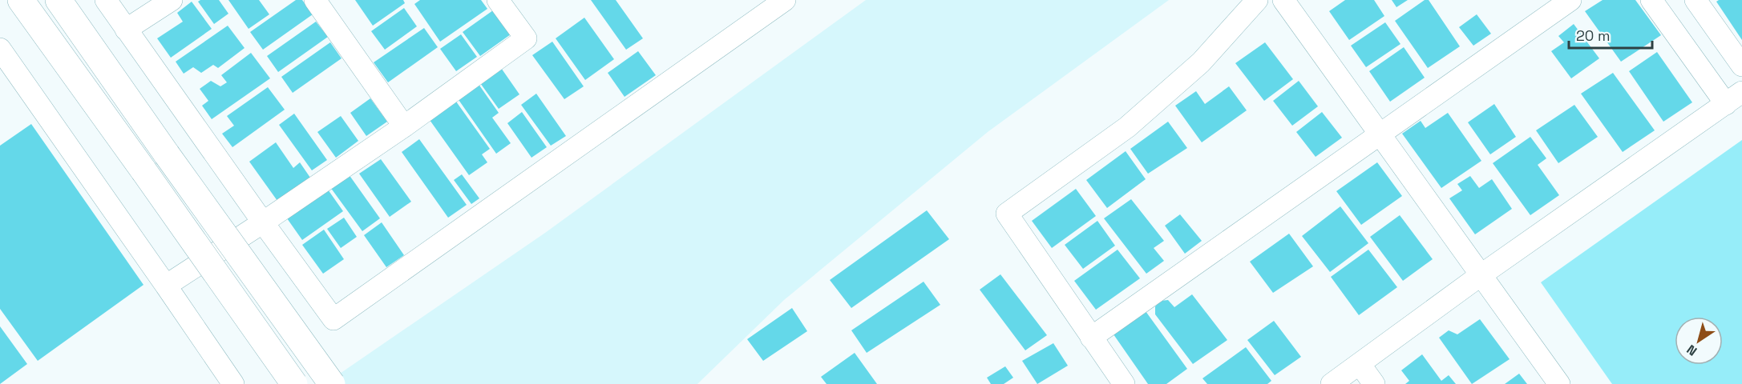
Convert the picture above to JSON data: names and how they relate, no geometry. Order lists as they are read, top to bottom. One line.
{"scale_bar":"20 m","north":"bottom left"}
